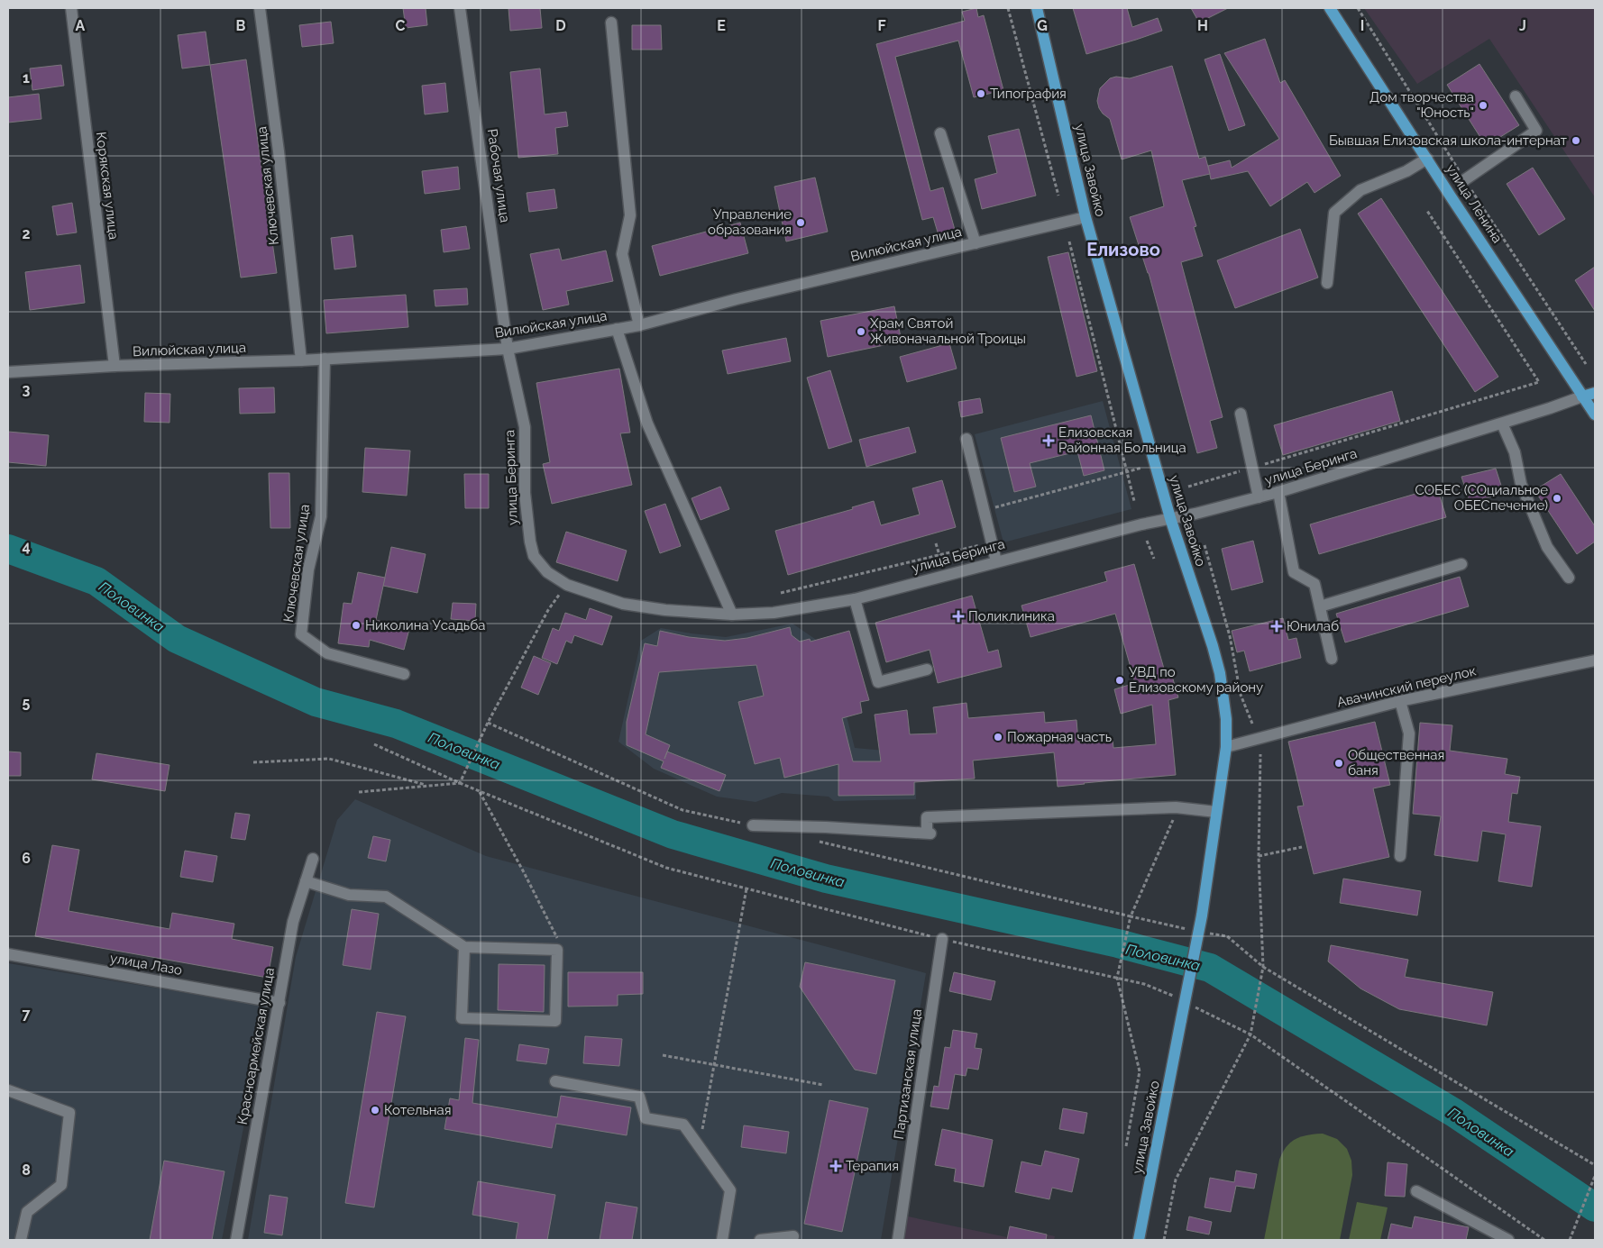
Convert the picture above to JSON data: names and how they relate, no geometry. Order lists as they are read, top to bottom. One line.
{"streets":{"main road":["улица Завойко","улица Ленина","улица Беринга"],"street":["Рабочая улица","Корякская улица","Ключевская улица","Вилюйская улица","Авачинский переулок","улица Лазо","Красноармейская улица","Партизанская улица"]},"crossings":[["улица Завойко","Вилюйская улица"],["улица Завойко","улица Беринга"],["улица Завойко","Авачинский переулок"],["Рабочая улица","Вилюйская улица"],["Рабочая улица","улица Беринга"],["Корякская улица","Вилюйская улица"],["Ключевская улица","Вилюйская улица"],["улица Ленина","улица Беринга"],["Вилюйская улица","улица Беринга"],["улица Лазо","Красноармейская улица"]],"districts":["Елизово"],"water":["Половинка"],"places":{"other":["Типография","Дом творчества \"Юность\"","Бывшая Елизовская школа-интернат","Управление образования","Храм Святой Живоначальной Троицы","СОБЕС (СОциальное ОБЕСпечение)","Николина Усадьба","УВД по Елизовскому району","Пожарная часть","Общественная баня","Котельная"],"health":["Елизовская Районная Больница","Поликлиника","Юнилаб","Терапия"]},"grid":{"columns":["A","B","C","D","E","F","G","H","I","J"],"rows":["1","2","3","4","5","6","7","8"]}}
